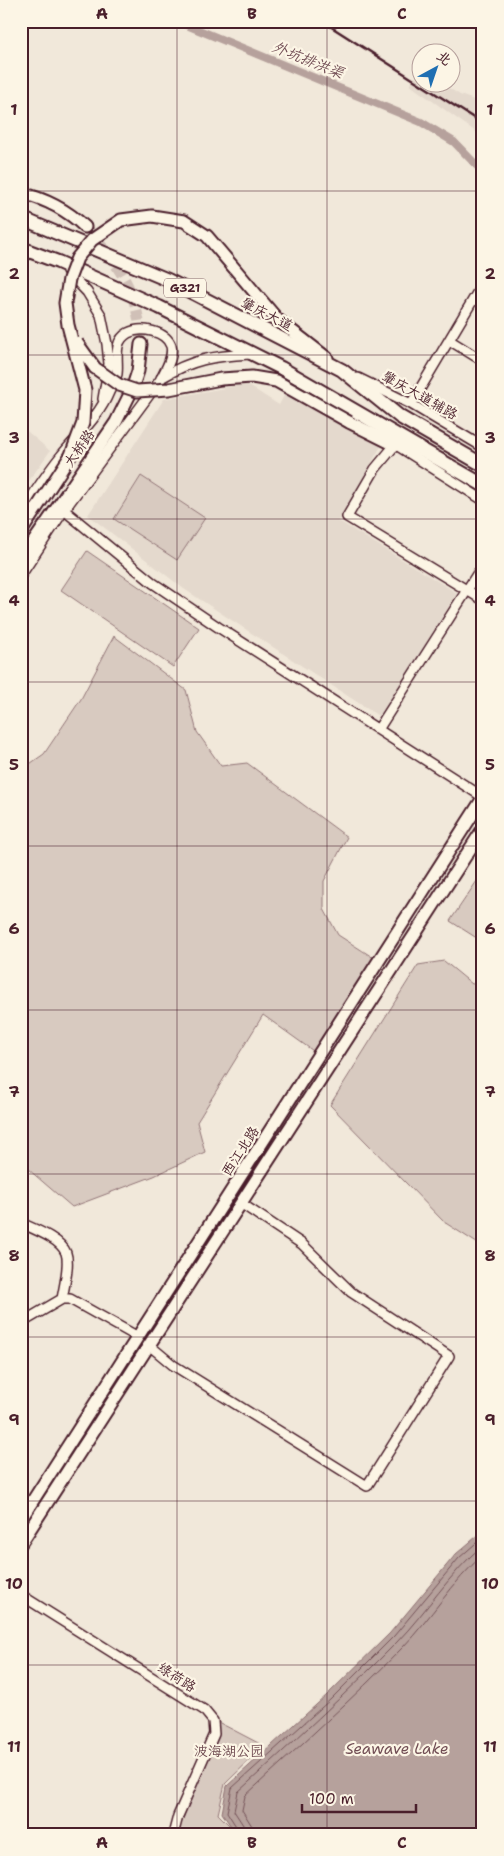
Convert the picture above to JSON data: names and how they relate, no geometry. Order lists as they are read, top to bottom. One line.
{"streets":{"highway":["G321","肇庆大道"],"main road":["大桥路","西江北路"],"street":["肇庆大道辅路","绿荷路"]},"crossings":[["肇庆大道","肇庆大道辅路"]],"water":["外坑排洪渠","Seawave Lake"],"parks":["波海湖公园"],"scale_bar":"100 m","north":"top right","grid":{"columns":["A","B","C"],"rows":["1","2","3","4","5","6","7","8","9","10","11"]}}
